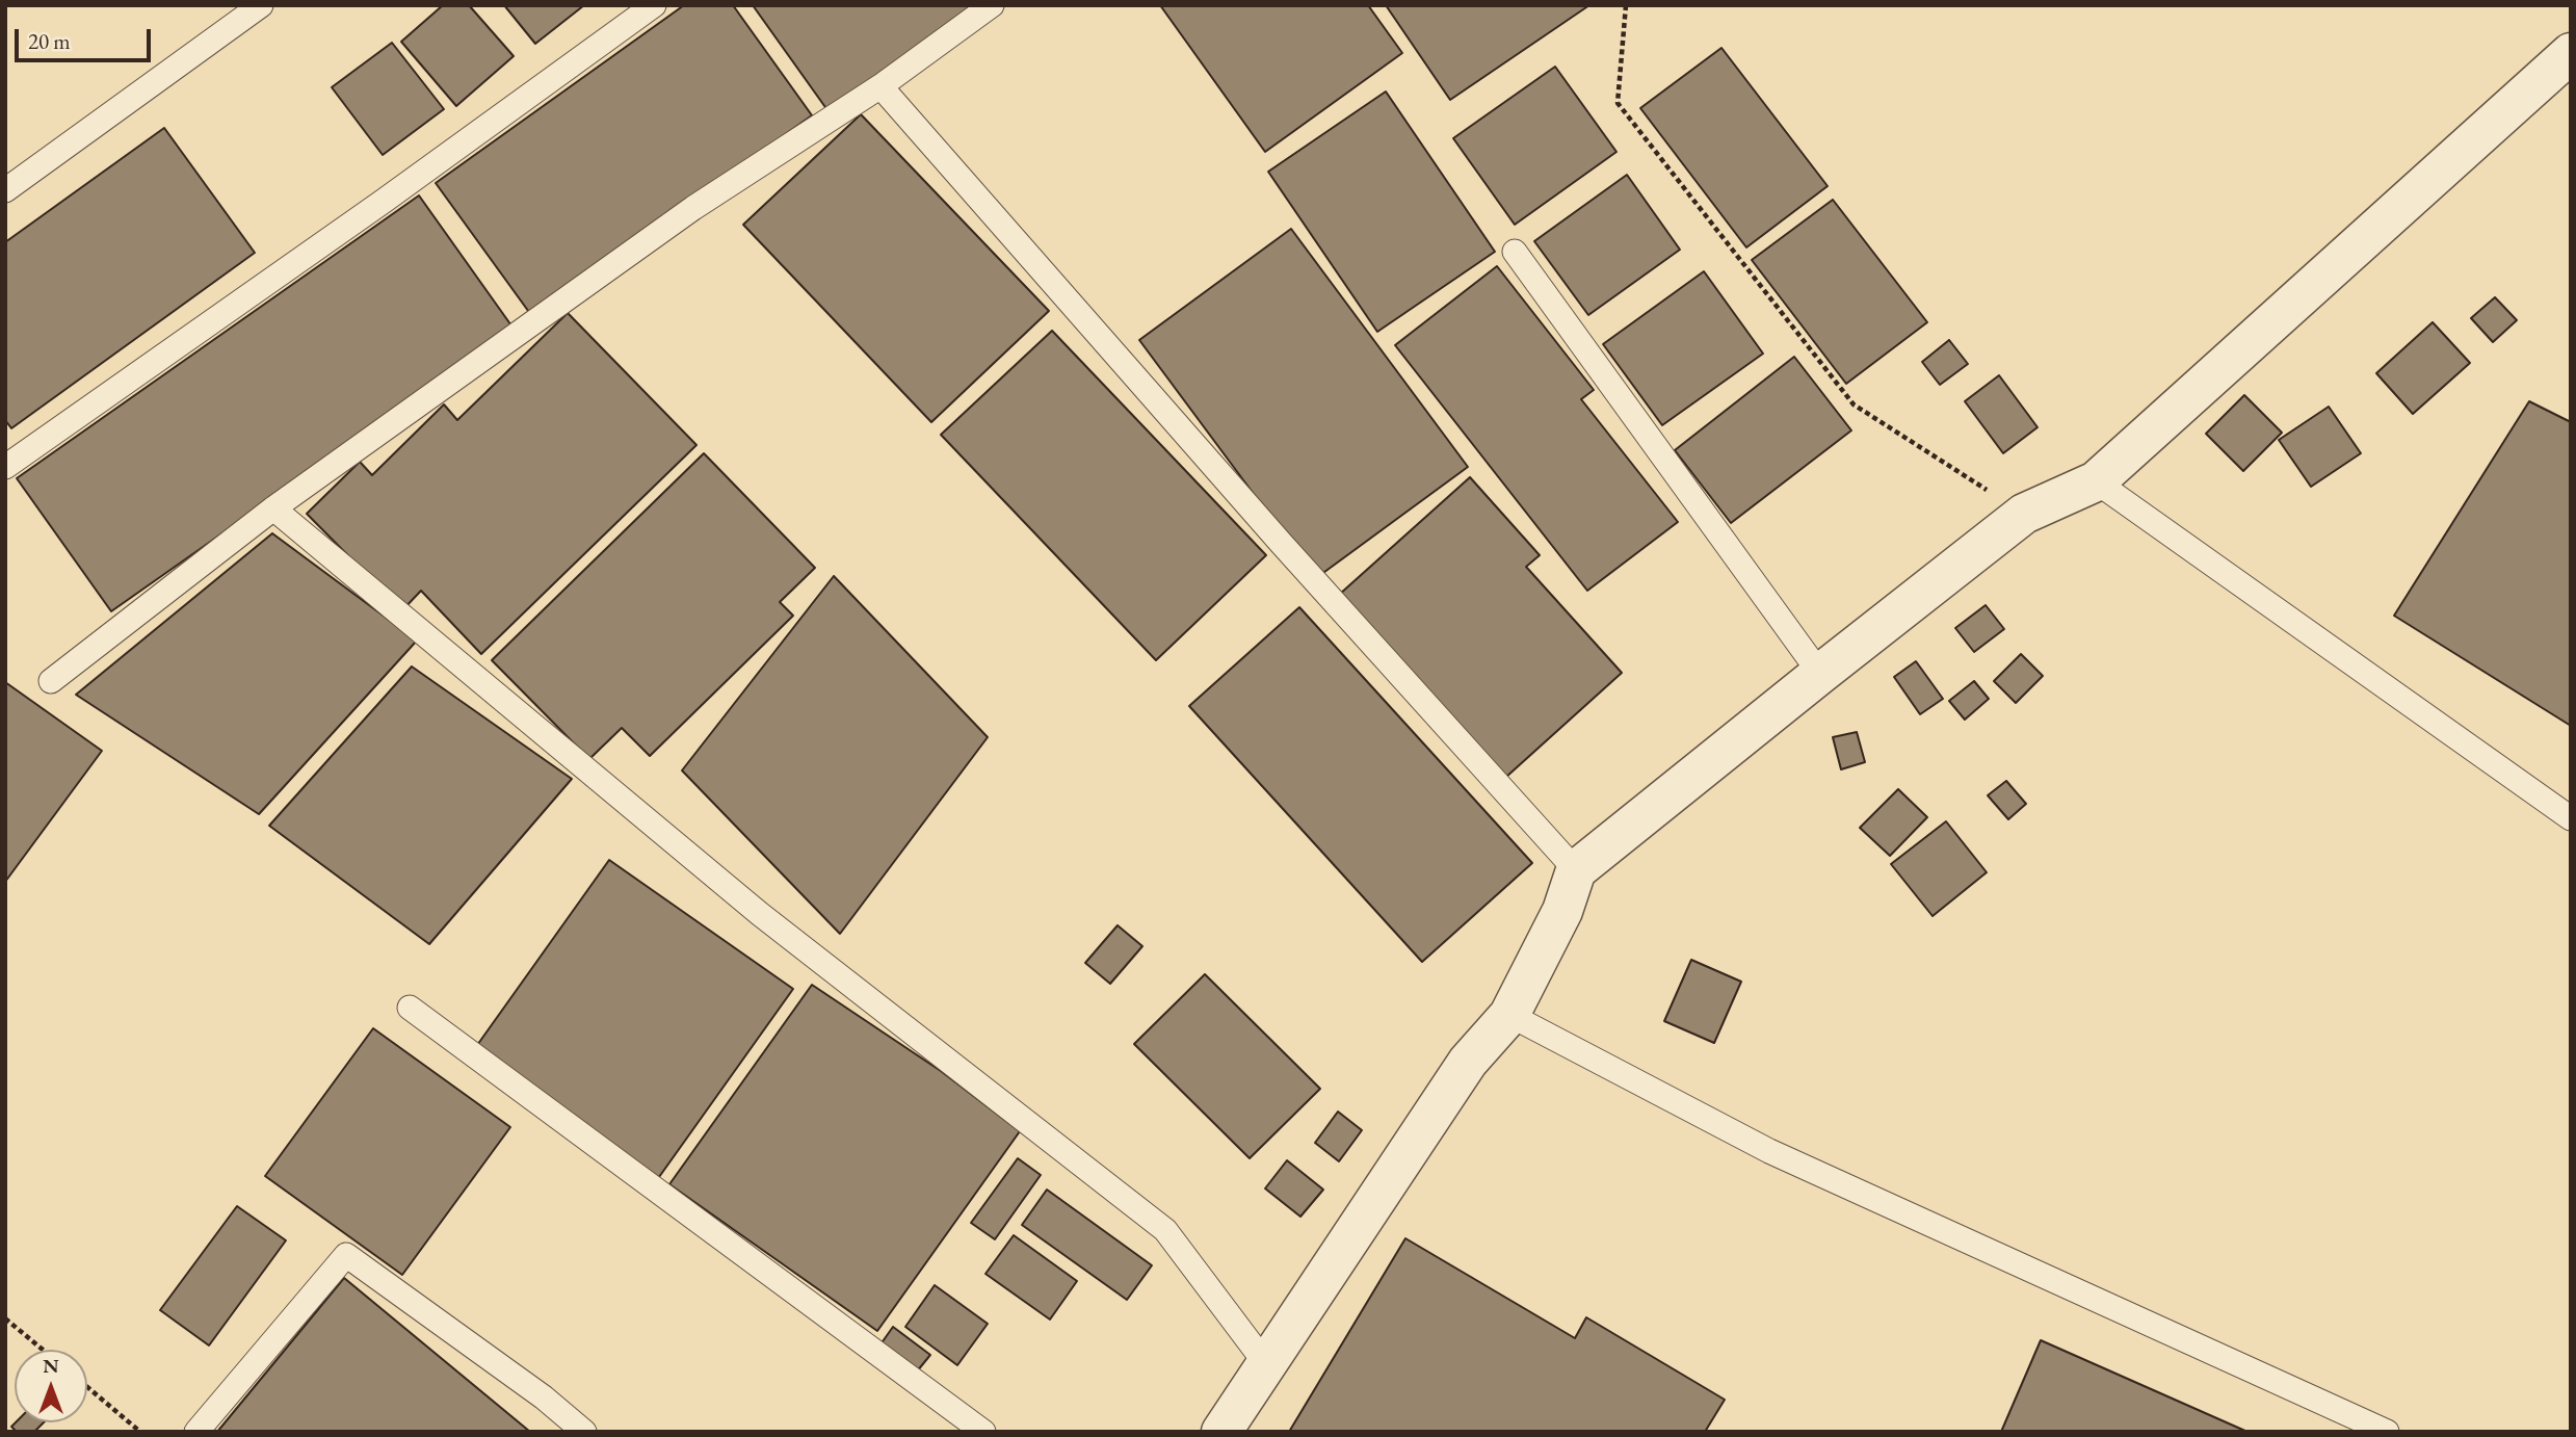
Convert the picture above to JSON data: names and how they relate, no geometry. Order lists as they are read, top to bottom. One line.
{"scale_bar":"20 m","north":"top"}
